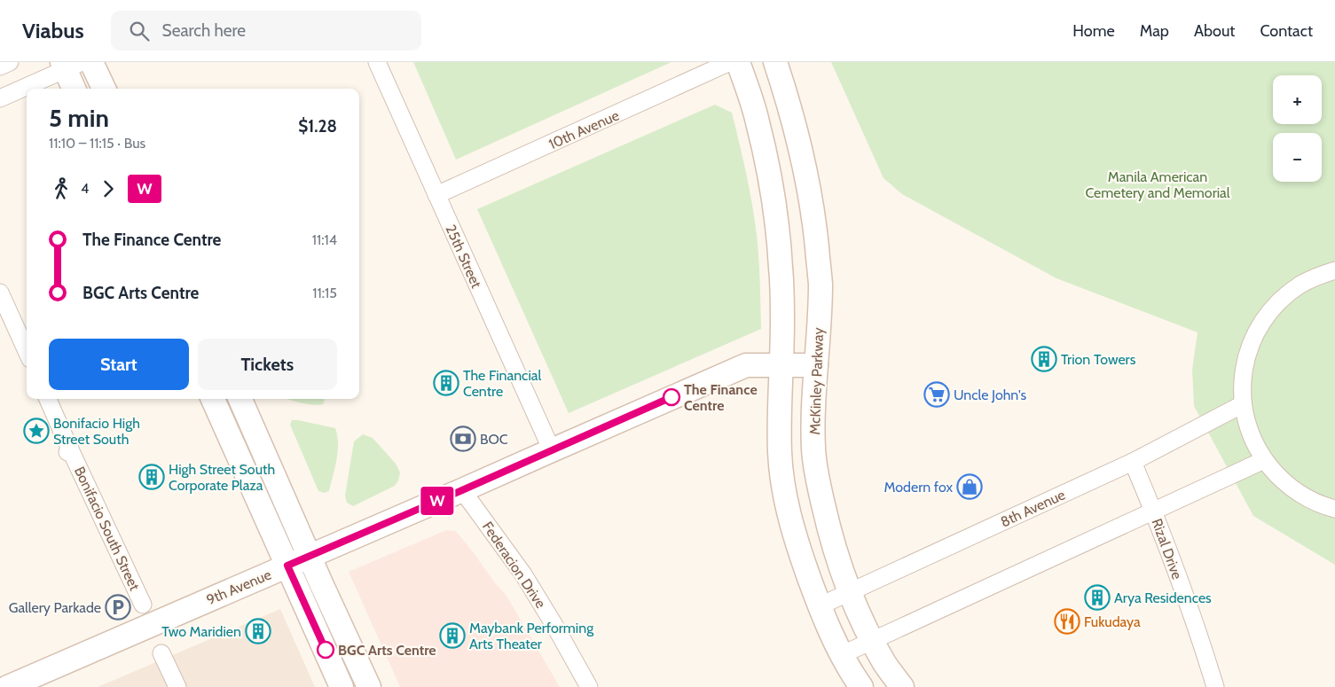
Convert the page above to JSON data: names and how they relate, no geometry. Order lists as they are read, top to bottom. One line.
{"streets":{"main road":["McKinley Parkway","9th Avenue"],"street":["10th Avenue","25th Street","8th Avenue","Bonifacio South Street","Rizal Drive","Federacion Drive"]},"crossings":[["10th Avenue","25th Street"],["25th Street","9th Avenue"],["McKinley Parkway","8th Avenue"],["McKinley Parkway","9th Avenue"],["8th Avenue","Rizal Drive"],["Federacion Drive","9th Avenue"]],"parks":["Manila American Cemetery and Memorial"],"places":{"building":["Trion Towers","The Financial Centre","High Street South Corporate Plaza","Arya Residences","Two Maridien","Maybank Performing Arts Theater"],"supermarket":["Uncle John's"],"other":["The Finance Centre","BGC Arts Centre"],"place":["Bonifacio High Street South"],"bank":["BOC"],"shop":["Modern fox"],"parking":["Gallery Parkade"],"restaurant":["Fukudaya"]},"lines":["bus line W"],"page":{"header":"Viabus","search":"Search here","nav":["Home","Map","About","Contact"],"on_map":"W","map_buttons":["+","−"],"heading":["5 min","11:10 – 11:15 · Bus","$1.28"],"legs":["4","W"],"list":[{"name":"The Finance Centre","value":"11:14"},{"name":"BGC Arts Centre","value":"11:15"}],"buttons":["Start","Tickets"]}}
